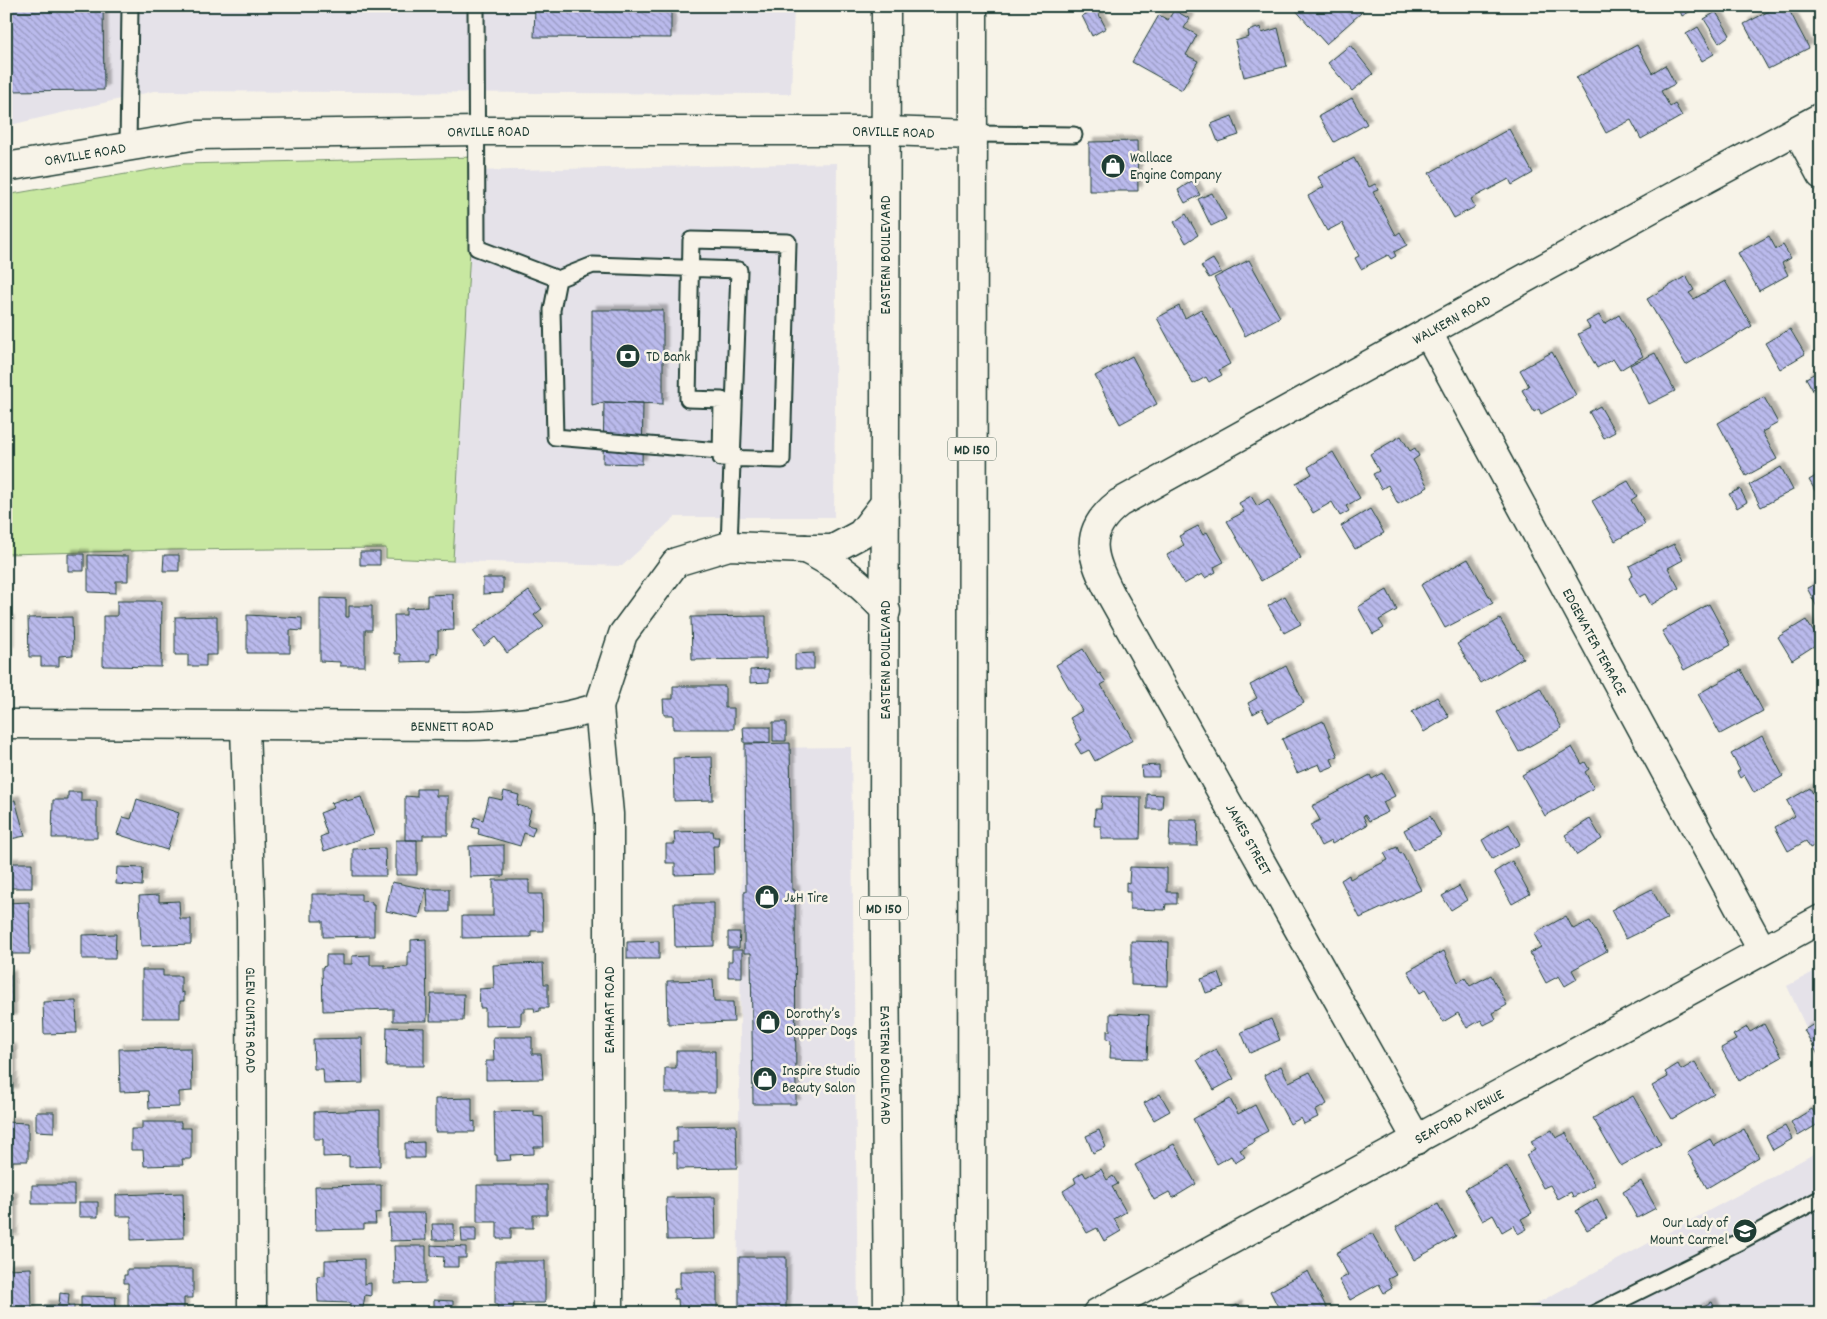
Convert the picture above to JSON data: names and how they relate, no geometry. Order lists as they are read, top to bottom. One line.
{"streets":{"street":["ORVILLE ROAD","EASTERN BOULEVARD","WALKERN ROAD","MD 150","EDGEWATER TERRACE","BENNETT ROAD","JAMES STREET","EARHART ROAD","GLEN CURTIS ROAD","SEAFORD AVENUE"]},"crossings":[["ORVILLE ROAD","EASTERN BOULEVARD"],["ORVILLE ROAD","MD 150"],["WALKERN ROAD","EDGEWATER TERRACE"],["WALKERN ROAD","JAMES STREET"],["EDGEWATER TERRACE","SEAFORD AVENUE"],["BENNETT ROAD","EARHART ROAD"],["BENNETT ROAD","GLEN CURTIS ROAD"],["JAMES STREET","SEAFORD AVENUE"]],"places":{"shop":["Wallace Engine Company","J&H Tire","Dorothy’s Dapper Dogs","Inspire Studio Beauty Salon"],"bank":["TD Bank"],"school or university":["Our Lady of Mount Carmel"]}}
